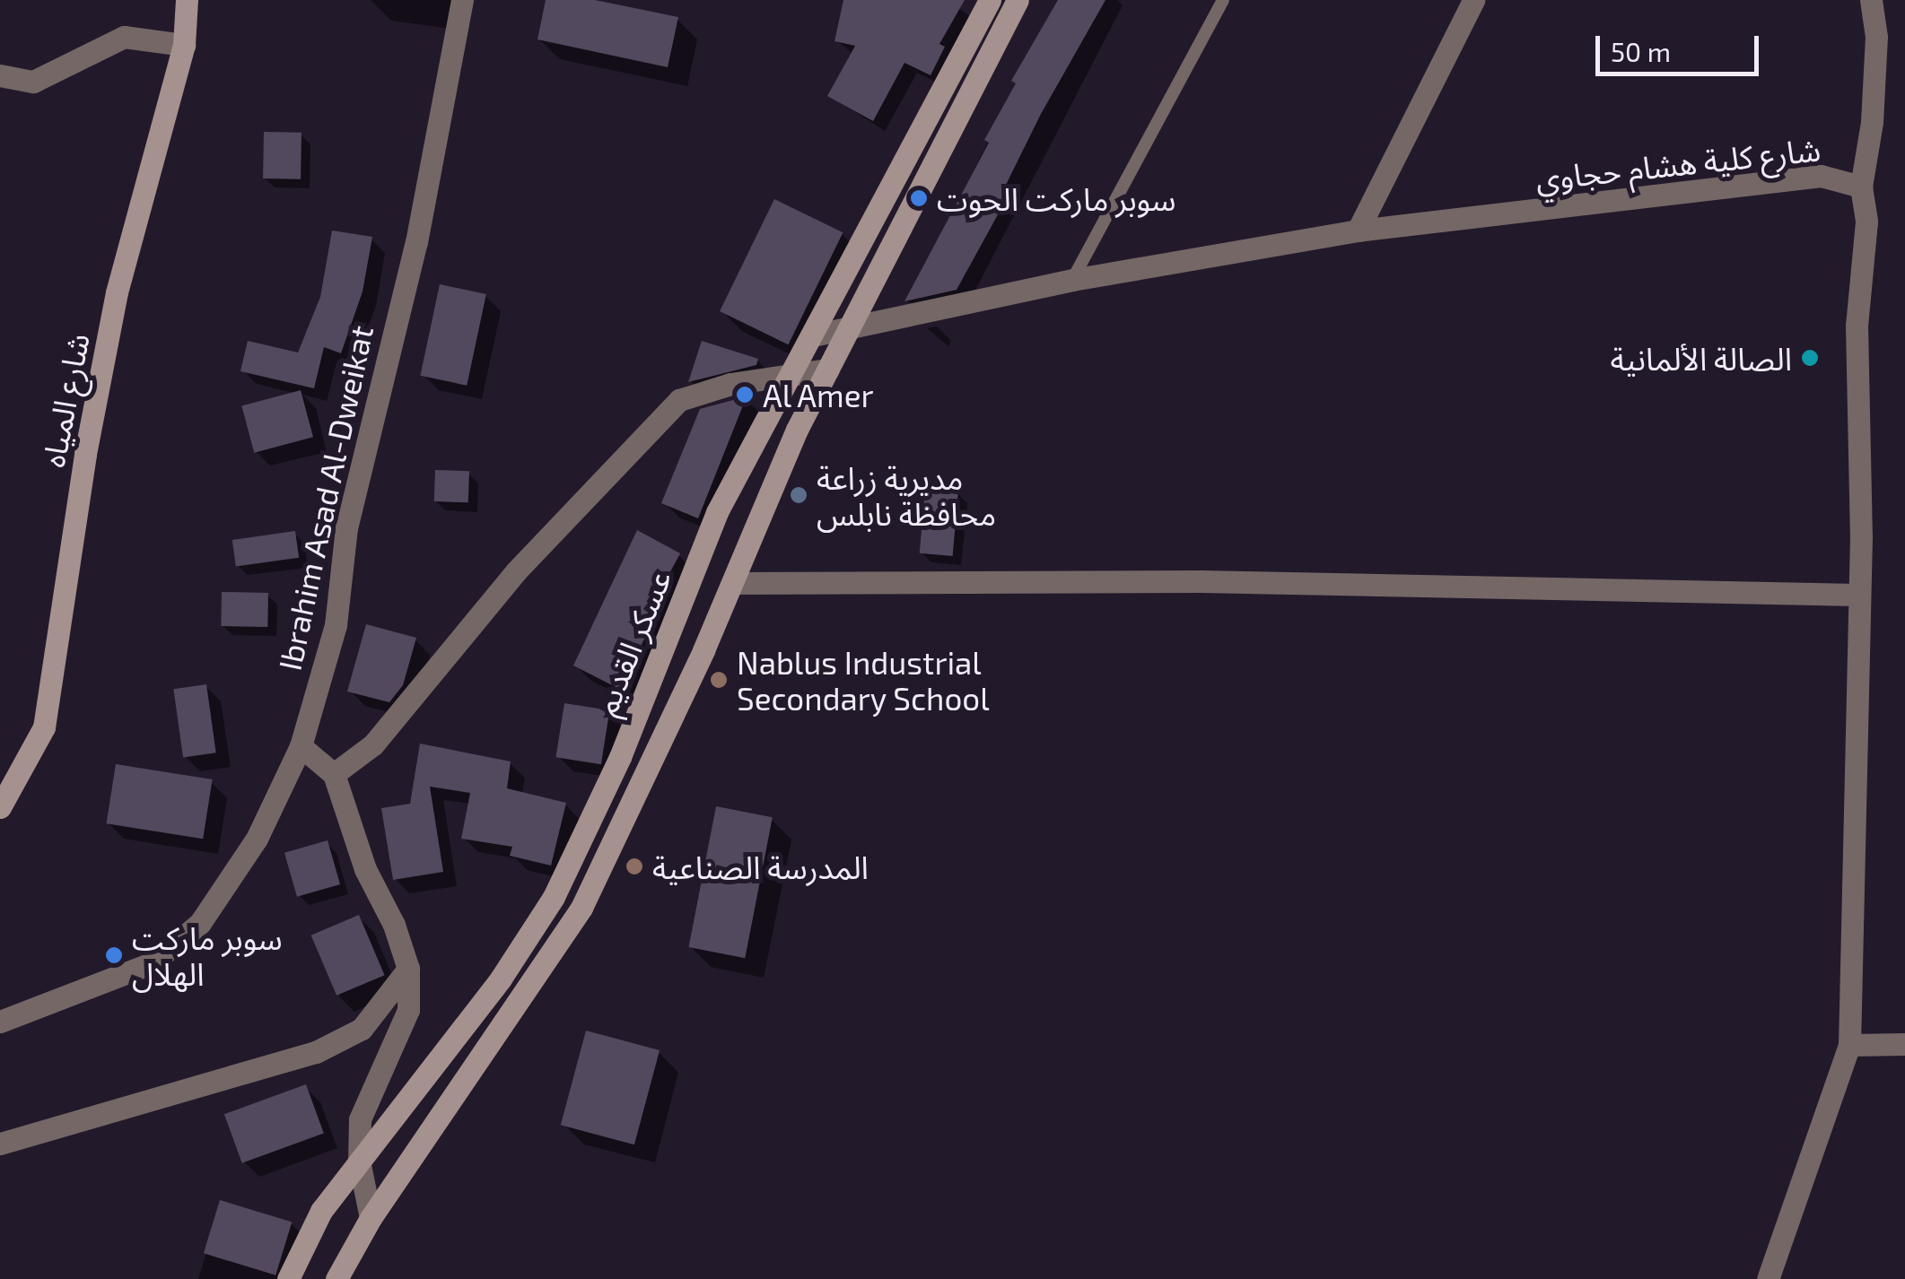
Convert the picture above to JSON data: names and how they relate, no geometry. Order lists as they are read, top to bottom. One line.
{"streets":{"street":["شارع كلية هشام حجاوي","شارع المياه","Ibrahim Asad Al-Dweikat","عسكر القديم"]},"crossings":[["شارع كلية هشام حجاوي","عسكر القديم"]],"places":["سوبر ماركت الحوت","الصالة الألمانية","Al Amer","مديرية زراعة محافظة نابلس","Nablus Industrial Secondary School","المدرسة الصناعية","سوبر ماركت الهلال"],"scale_bar":"50 m"}
